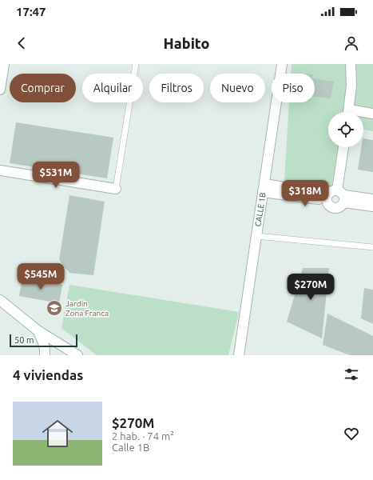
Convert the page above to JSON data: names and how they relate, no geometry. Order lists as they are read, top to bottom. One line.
{"streets":{"street":["CALLE 1B"]},"places":{"school or university":["Jardin Zona Franca"]},"scale_bar":"50 m","page":{"status":"17:47","header":"Habito","chip":["Comprar","Alquilar","Filtros","Nuevo","Piso"],"price":["$531M","$318M","$545M","$270M"],"scale":"50 m","heading":"4 viviendas","list":[{"name":"$270M","note":"2 hab. · 74 m² · Calle 1B"}]}}
